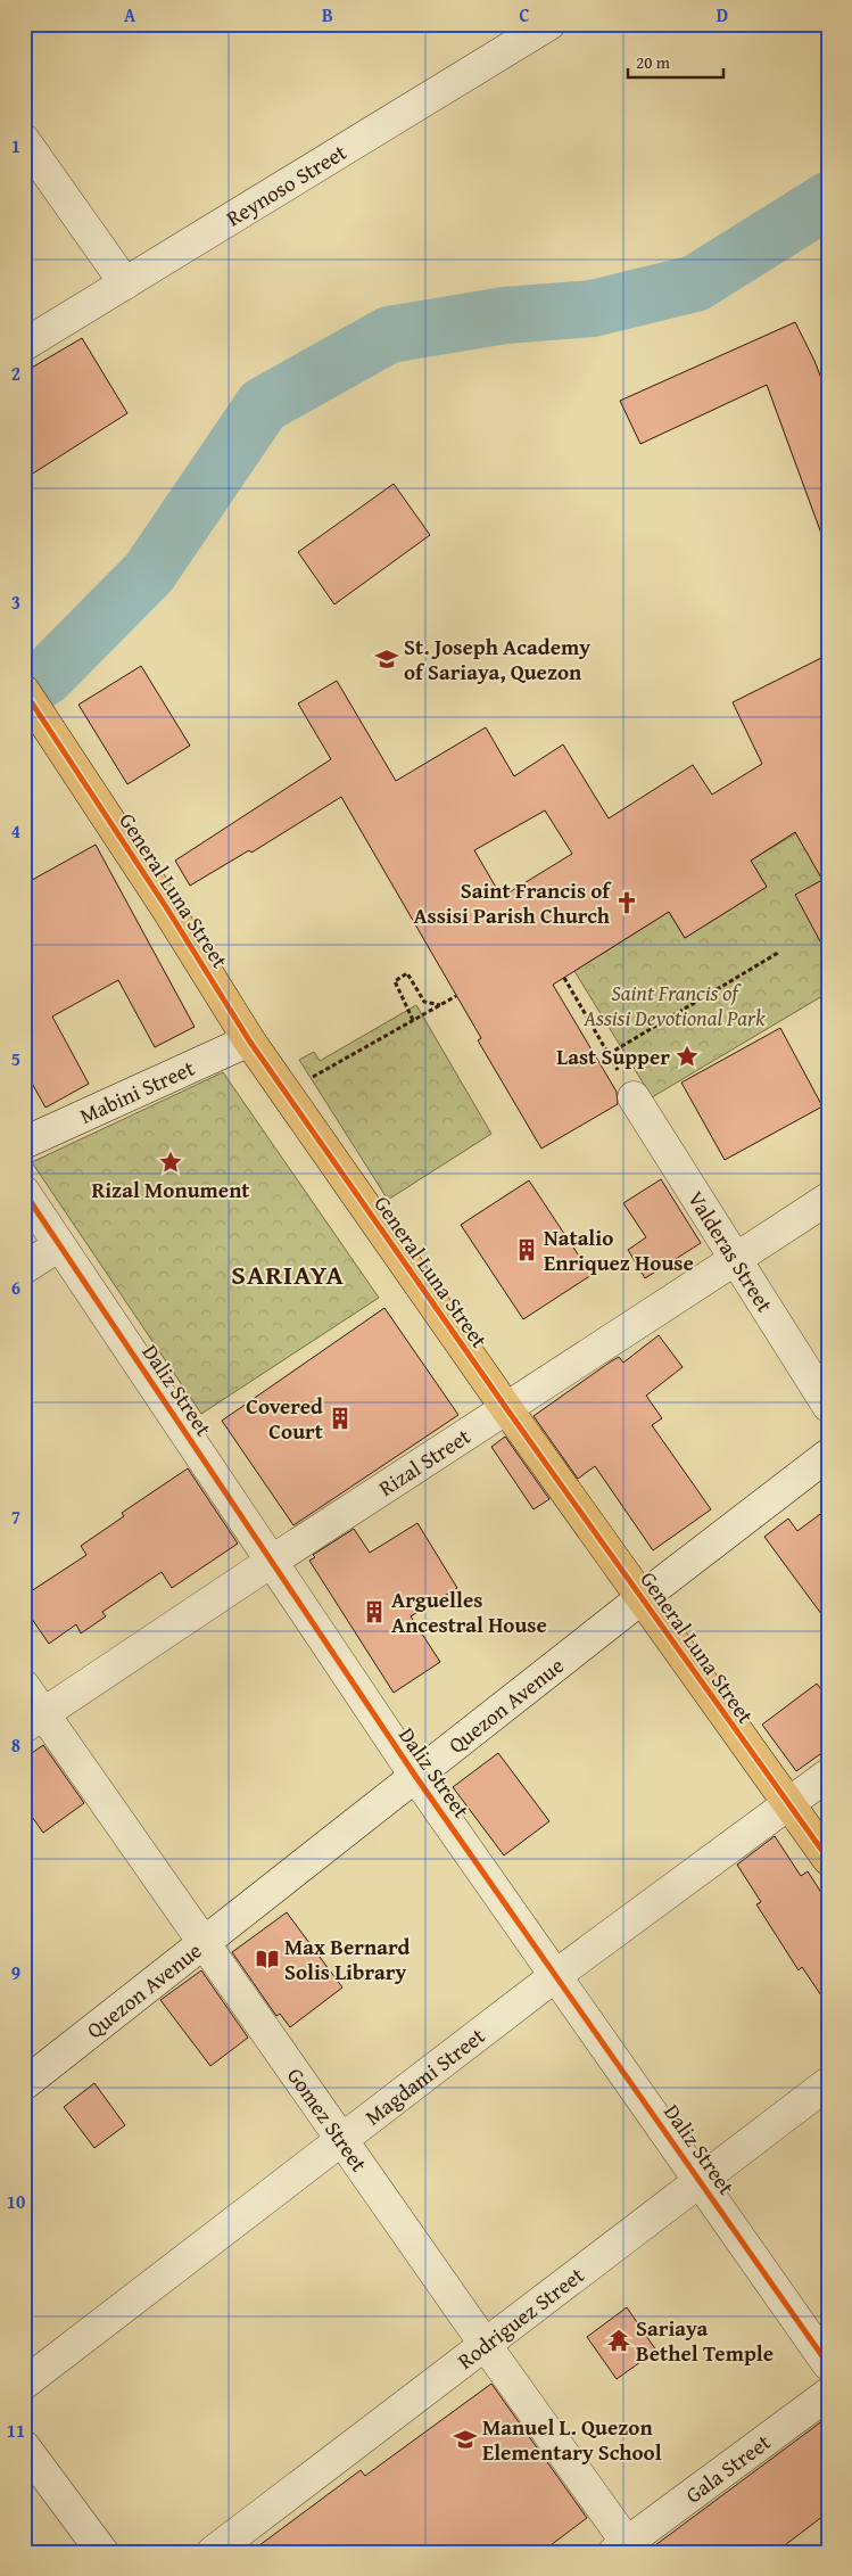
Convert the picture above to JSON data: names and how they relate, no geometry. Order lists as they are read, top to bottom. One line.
{"streets":{"main road":["General Luna Street"],"street":["Reynoso Street","Mabini Street","Valderas Street","Daliz Street","Rizal Street","Quezon Avenue","Magdami Street","Gomez Street","Rodriguez Street","Gala Street"]},"crossings":[["General Luna Street","Mabini Street"],["General Luna Street","Rizal Street"],["General Luna Street","Quezon Avenue"],["General Luna Street","Magdami Street"],["Valderas Street","Rizal Street"],["Daliz Street","Rizal Street"],["Daliz Street","Quezon Avenue"],["Daliz Street","Magdami Street"],["Daliz Street","Rodriguez Street"],["Rizal Street","Gomez Street"],["Quezon Avenue","Gomez Street"],["Magdami Street","Gomez Street"],["Gomez Street","Rodriguez Street"],["Gomez Street","Gala Street"]],"districts":["SARIAYA"],"parks":["Saint Francis of Assisi Devotional Park"],"places":{"school or university":["St. Joseph Academy of Sariaya, Quezon","Manuel L. Quezon Elementary School"],"church":["Saint Francis of Assisi Parish Church"],"place":["Last Supper","Rizal Monument"],"building":["Natalio Enriquez House","Covered Court","Arguelles Ancestral House"],"library":["Max Bernard Solis Library"],"temple":["Sariaya Bethel Temple"]},"scale_bar":"20 m","grid":{"columns":["A","B","C","D"],"rows":["1","2","3","4","5","6","7","8","9","10","11"]}}
